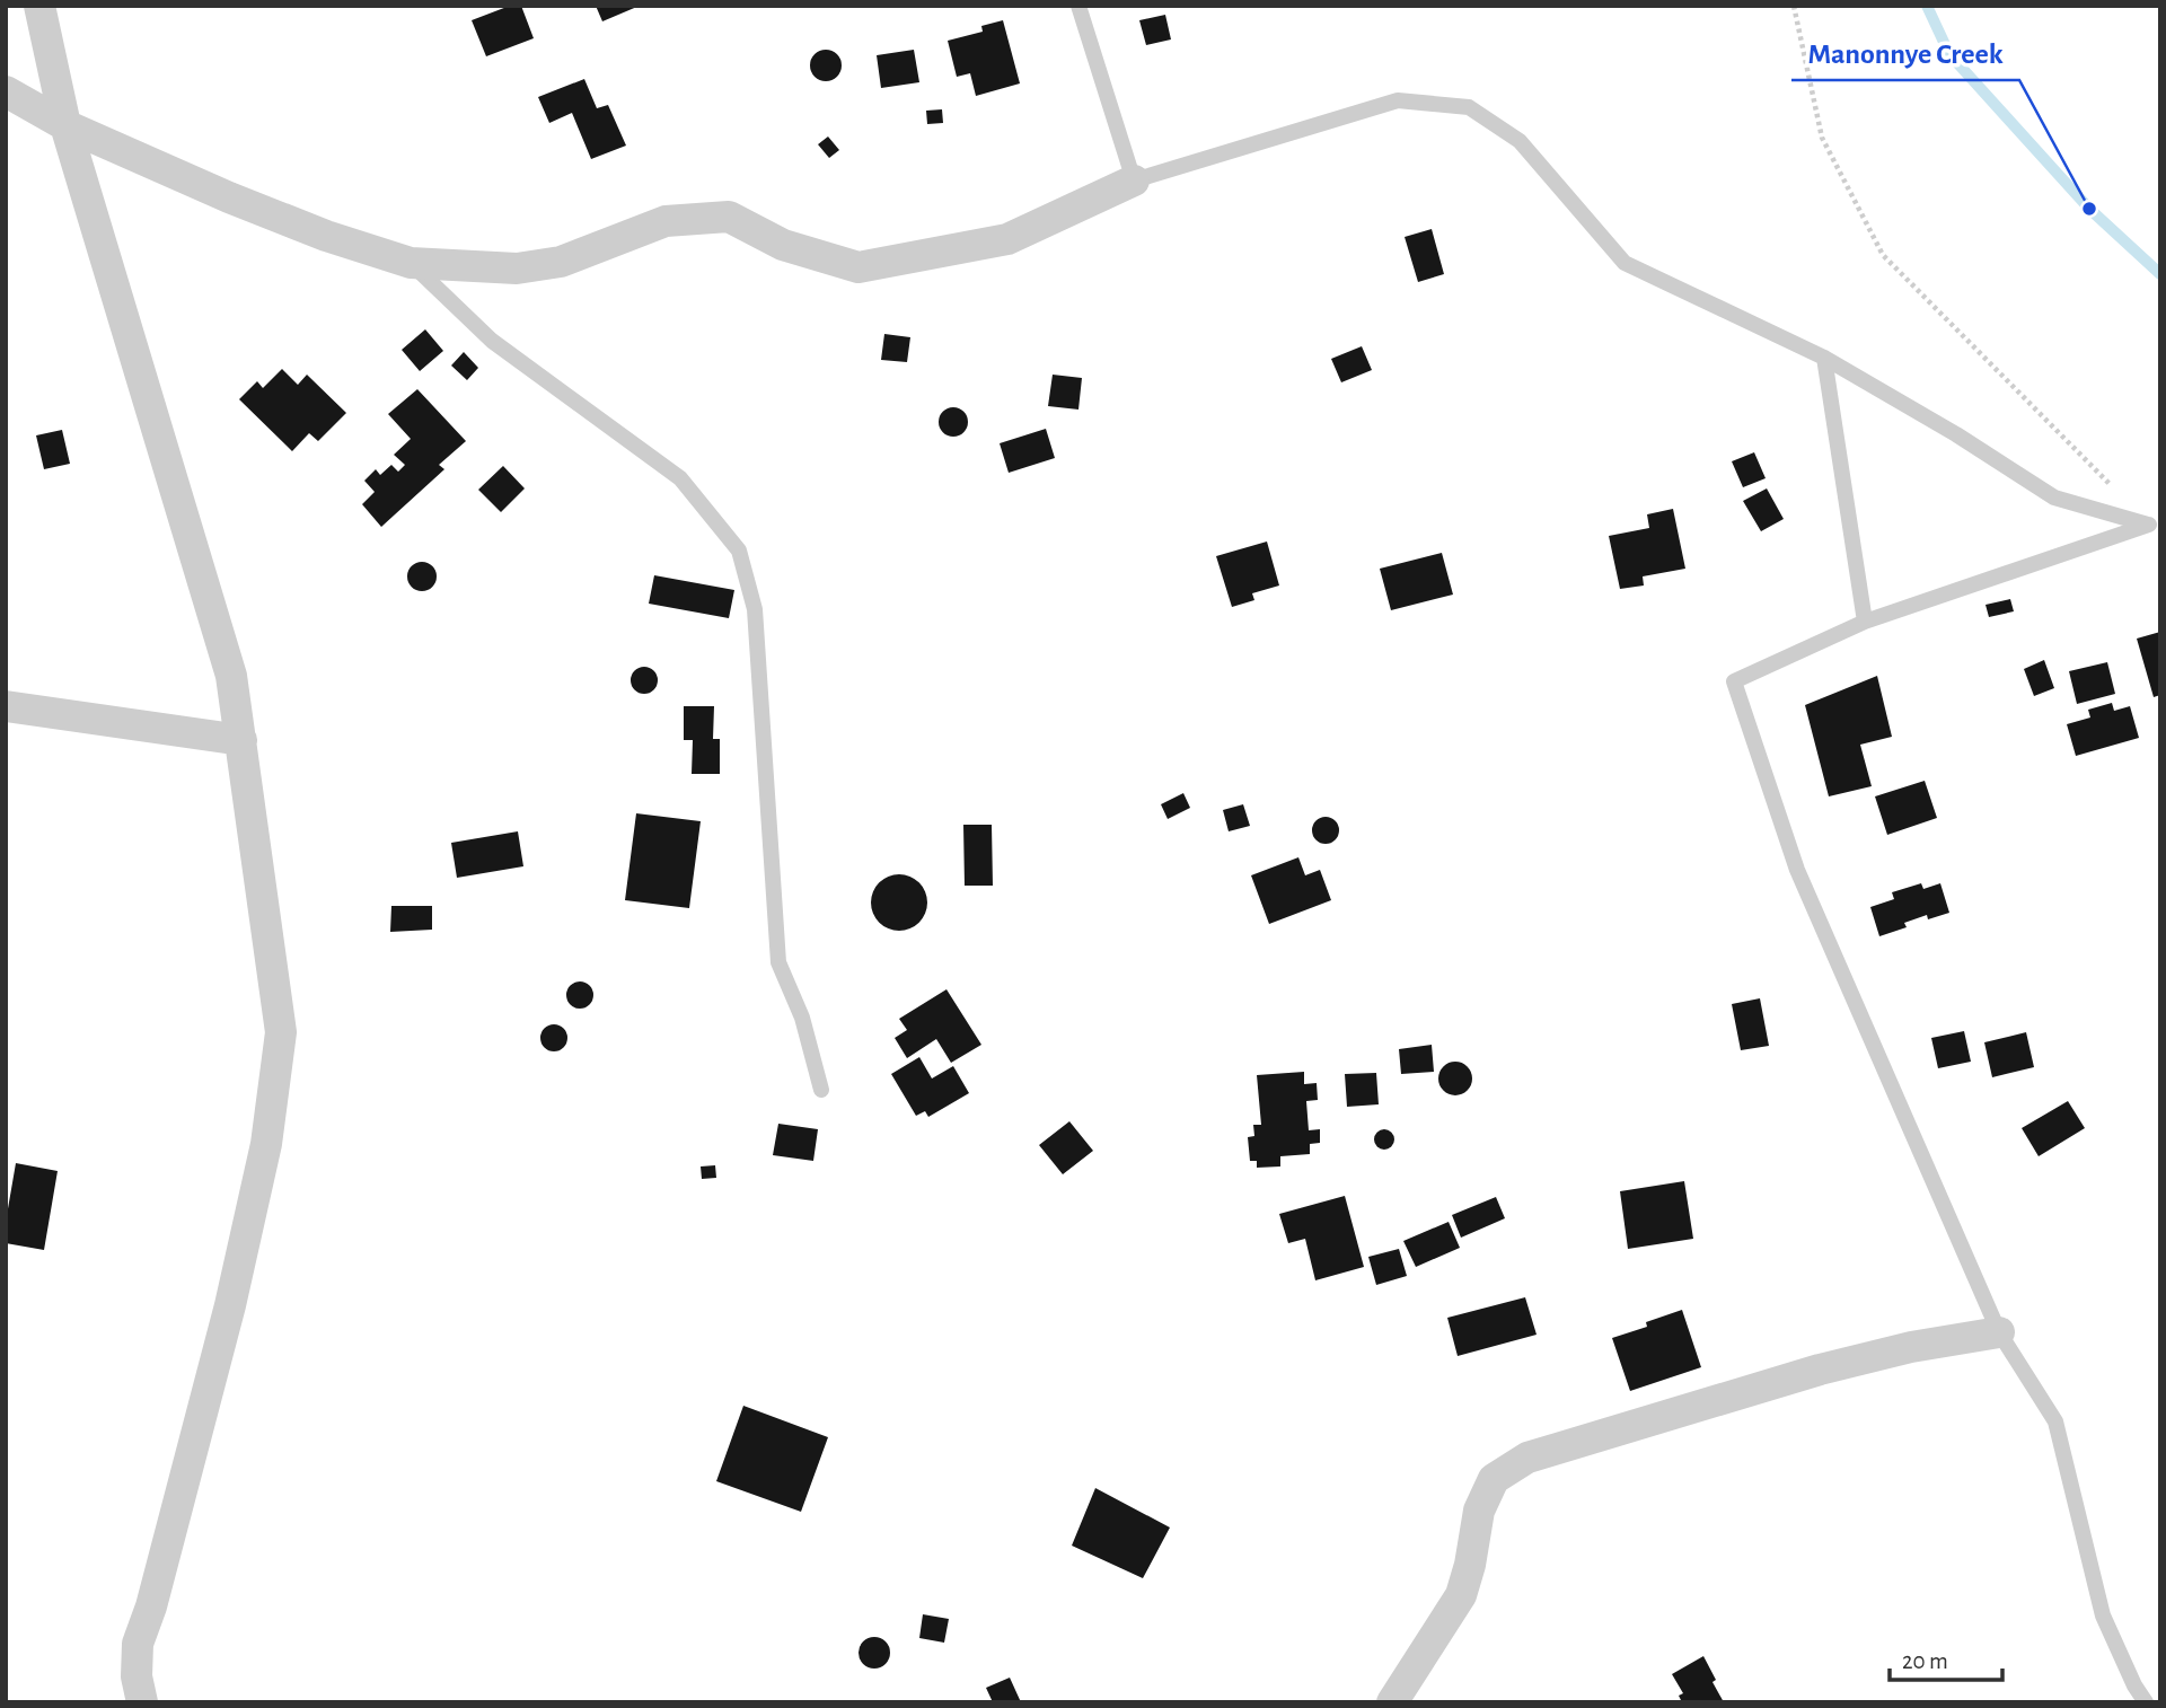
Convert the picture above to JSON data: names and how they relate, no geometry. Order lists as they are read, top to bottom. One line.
{"places":["Manonnye Creek"],"scale_bar":"20 m"}
